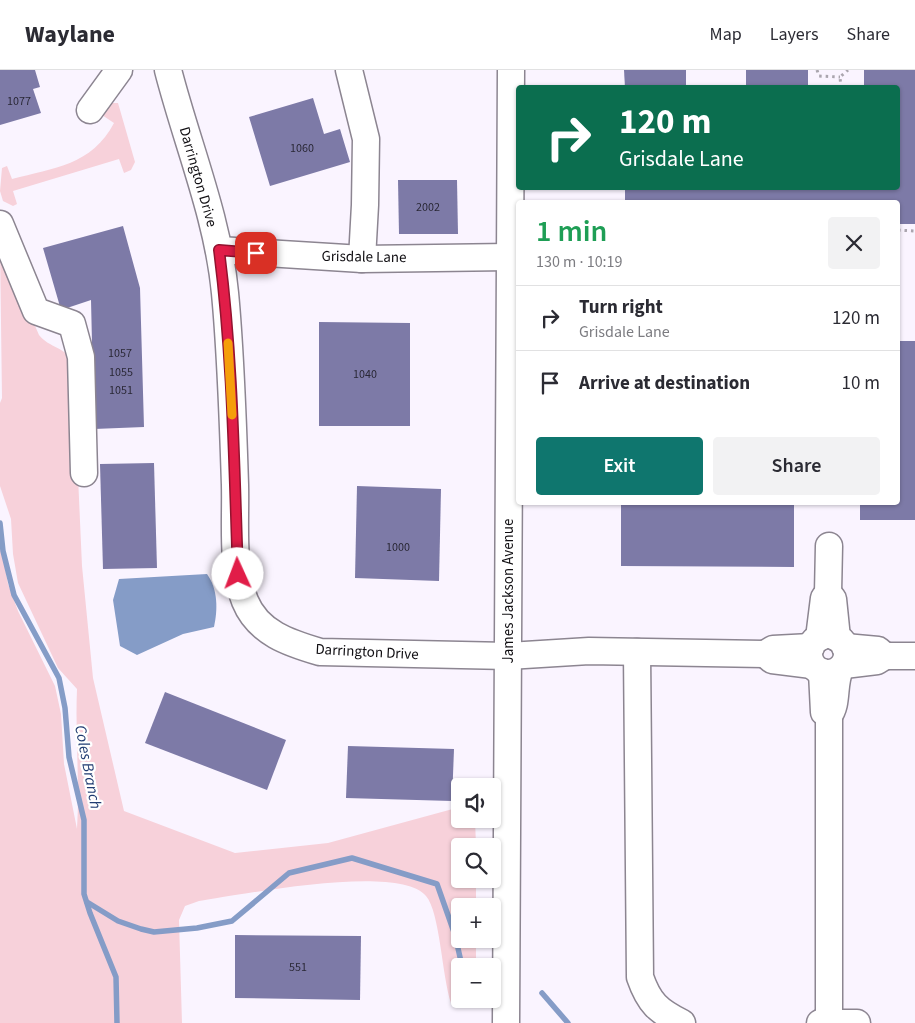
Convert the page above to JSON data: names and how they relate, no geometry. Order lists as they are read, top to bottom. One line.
{"streets":{"street":["Darrington Drive","Grisdale Lane","James Jackson Avenue"]},"crossings":[["Darrington Drive","Grisdale Lane"],["Darrington Drive","James Jackson Avenue"],["Grisdale Lane","James Jackson Avenue"]],"water":["Coles Branch"],"house_numbers":["1077","1060","2002","1057","1055","1040","1051","1000","551"],"page":{"header":"Waylane","nav":["Map","Layers","Share"],"turn":["120 m","Grisdale Lane"],"heading":["1 min","130 m · 10:19"],"list":[{"name":"Turn right","note":"Grisdale Lane","value":"120 m"},{"name":"Arrive at destination","value":"10 m"}],"buttons":["Exit","Share"],"map_buttons":["+","−"]}}
